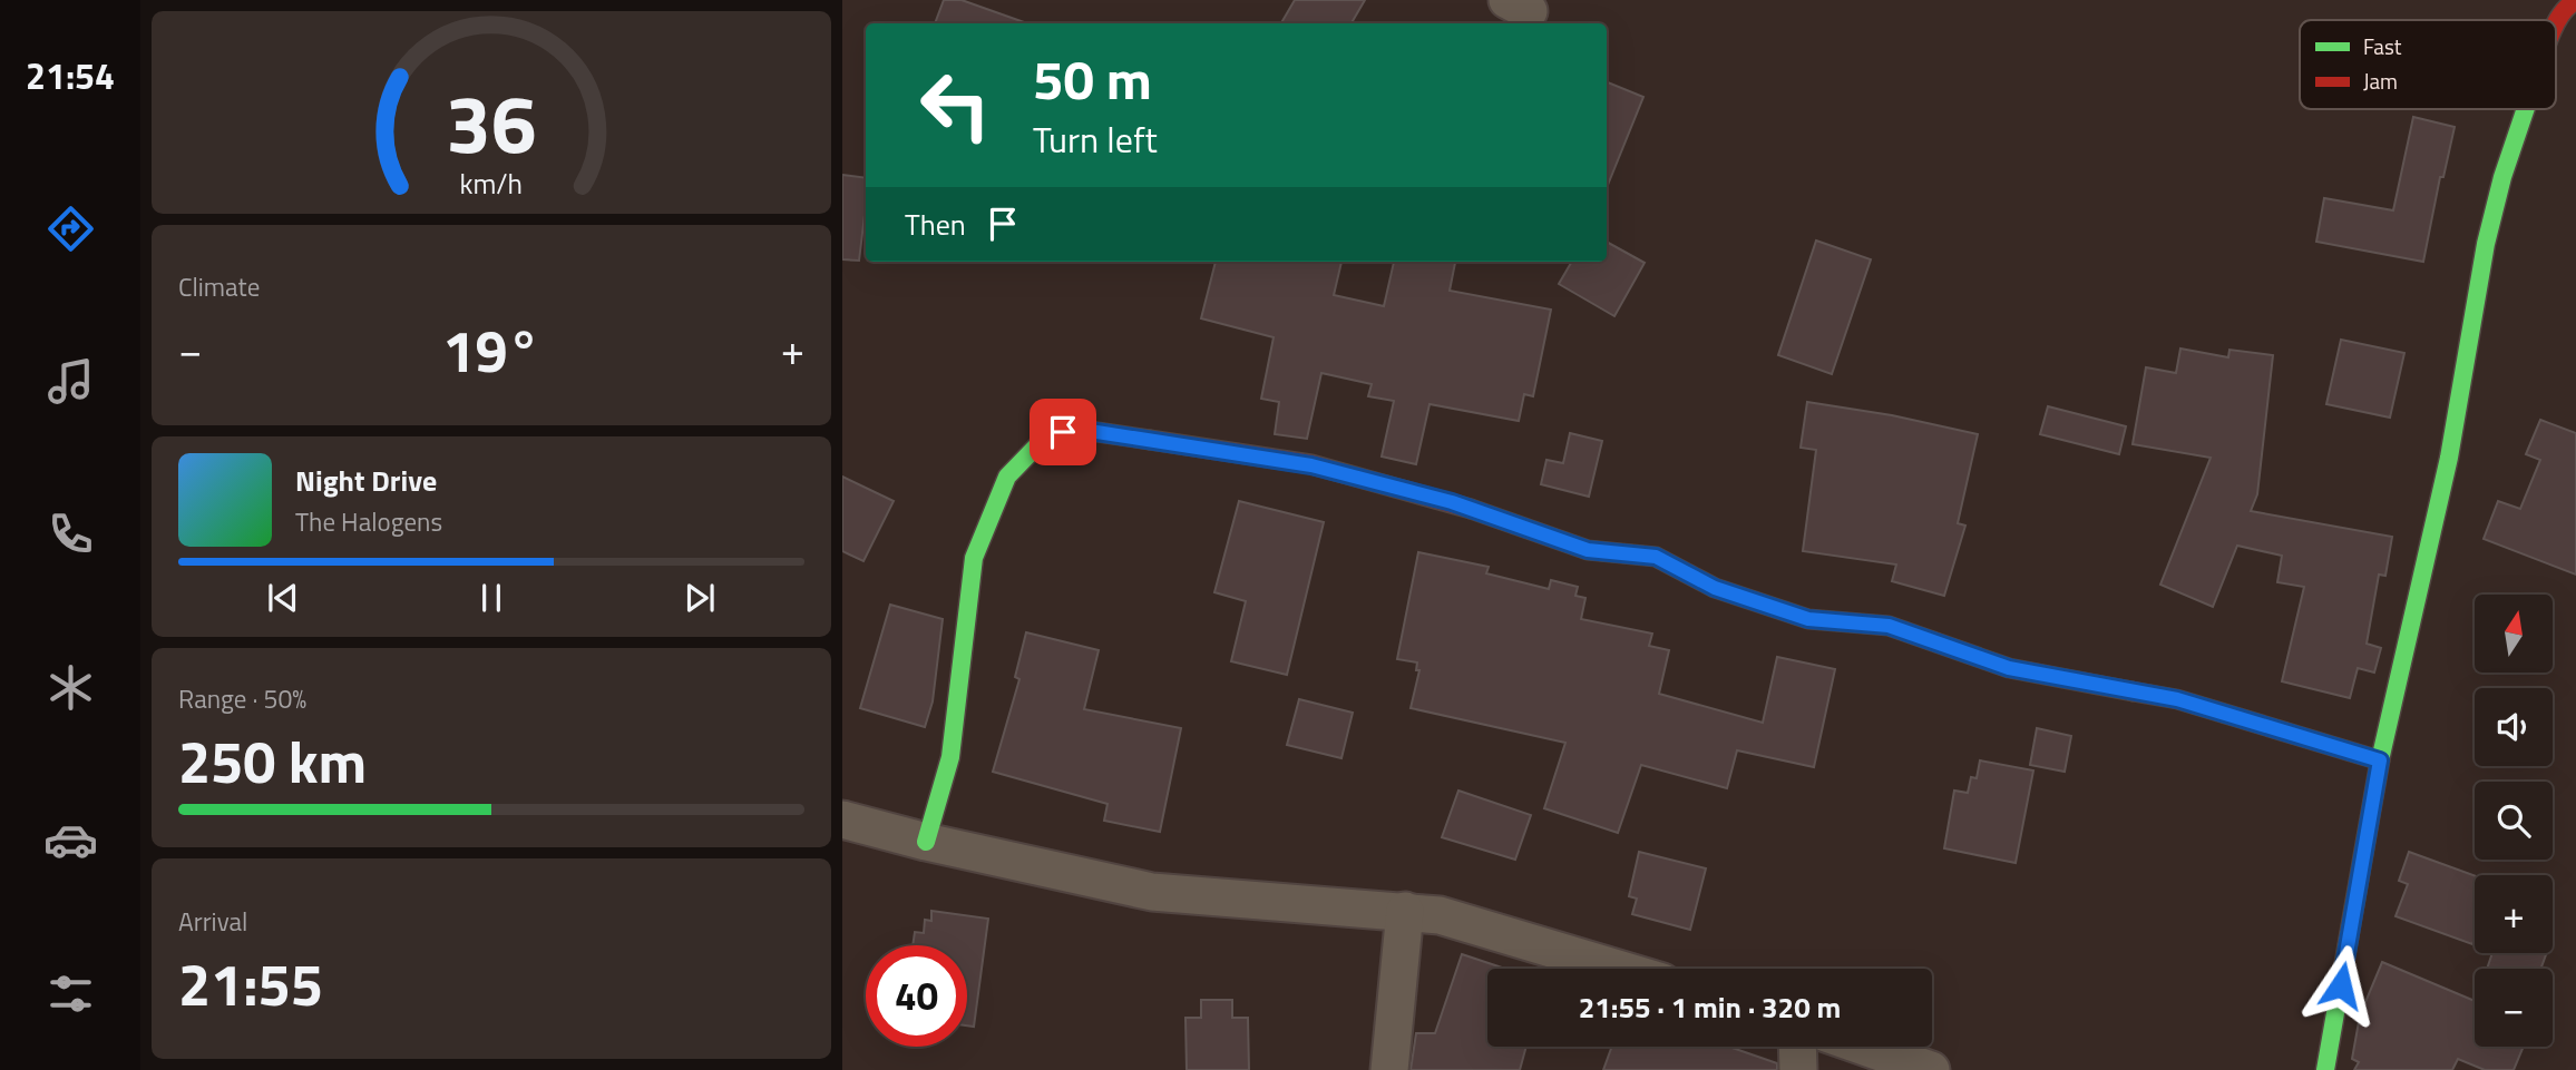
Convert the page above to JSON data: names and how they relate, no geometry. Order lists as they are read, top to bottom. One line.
{"legend":["Fast","Jam"],"north":"top","page":{"tabs":"21:54","turn":["50 m","Turn left"],"then":"Then","tile":["Climate",["Range · 50%","250 km"],["Arrival","21:55"]],"heat":["−","19°","+"],"song":["Night Drive","The Halogens"],"map_buttons":["+","−"],"limit":"40","trip":"21:55 · 1 min · 320 m","gauge":["36","km/h"]}}
